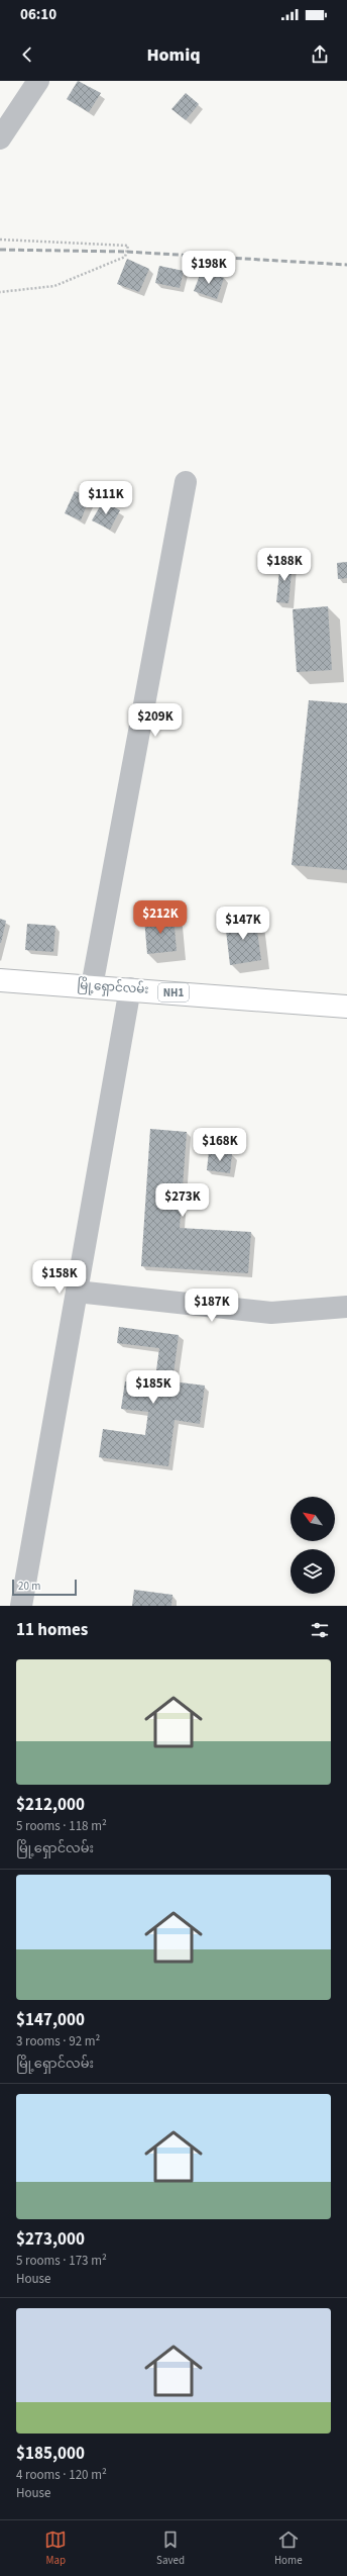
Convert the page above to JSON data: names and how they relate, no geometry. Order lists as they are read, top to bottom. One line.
{"streets":{"highway":["မြို့ရှောင်လမ်း","NH1"]},"scale_bar":"20 m","north":"top left","page":{"status":"06:10","header":"Homiq","price":["$198K","$111K","$188K","$209K","$212K","$147K","$168K","$273K","$158K","$187K","$185K"],"scale":"20 m","heading":"11 homes","list":[{"name":"$212,000","note":"5 rooms · 118 m² · မြို့ရှောင်လမ်း"},{"name":"$147,000","note":"3 rooms · 92 m² · မြို့ရှောင်လမ်း"},{"name":"$273,000","note":"5 rooms · 173 m² · House"},{"name":"$185,000","note":"4 rooms · 120 m² · House"}],"tabs":["Map","Saved","Home"]}}
